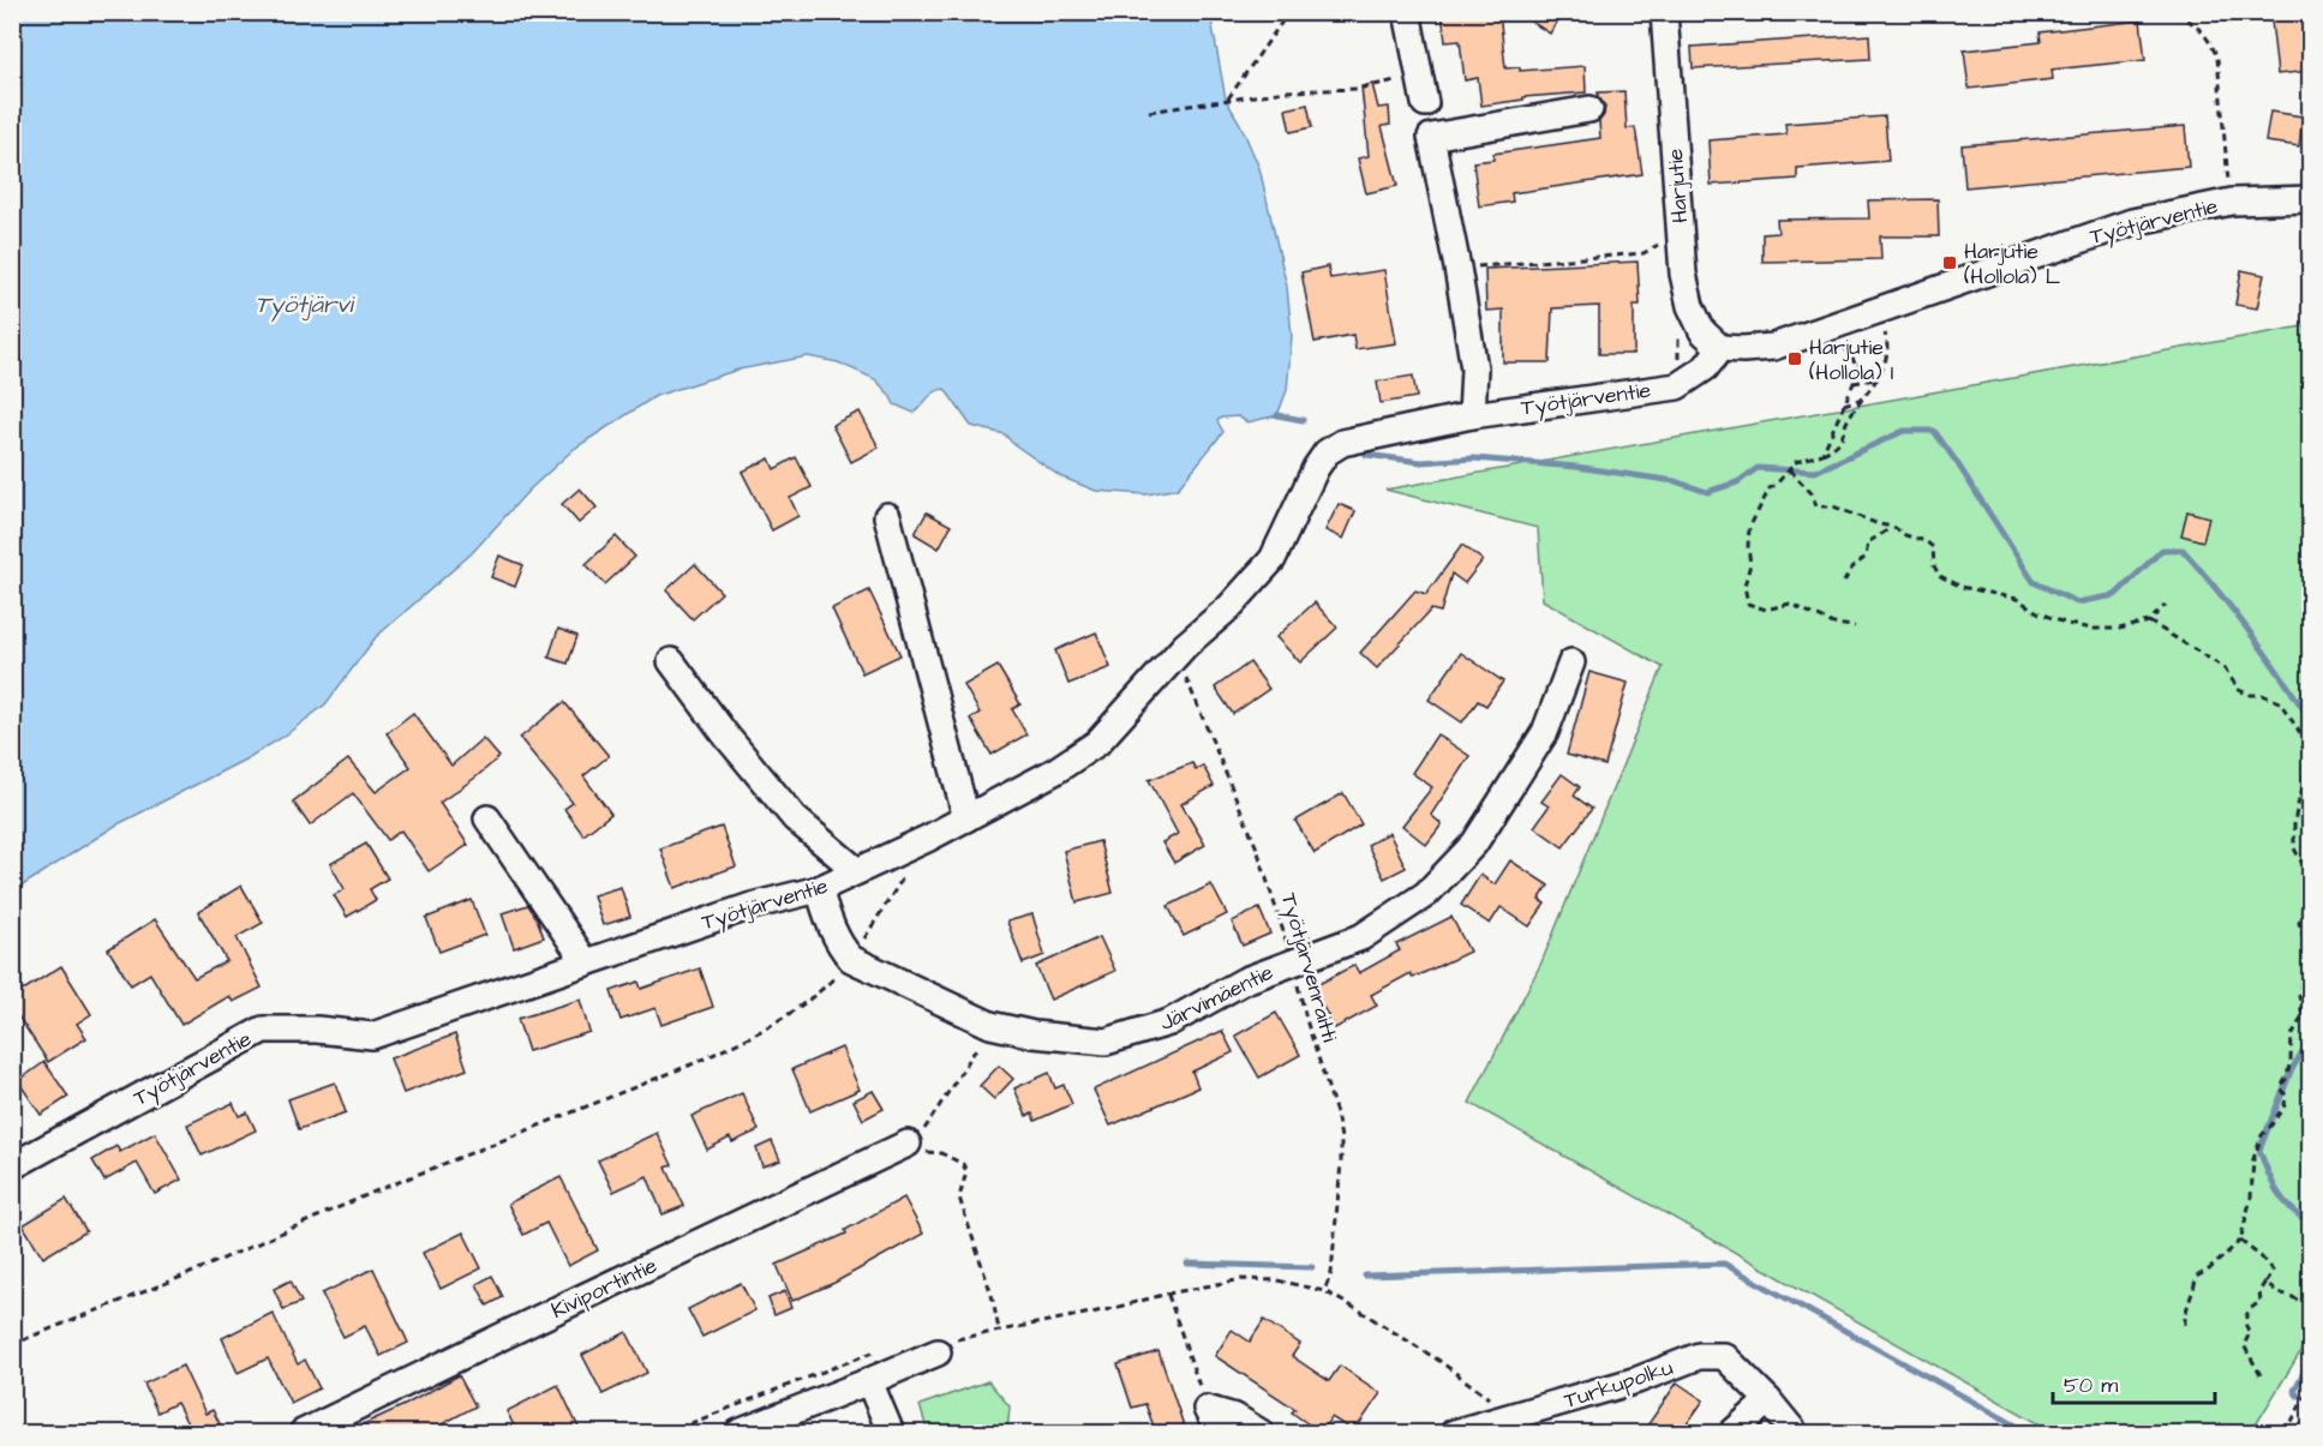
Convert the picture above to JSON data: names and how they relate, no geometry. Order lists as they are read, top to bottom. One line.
{"streets":{"street":["Harjutie","Työtjärventie","Järvimäentie","Kiviportintie","Turkupolku"],"path":["Työtjärvenraitti"]},"crossings":[["Harjutie","Työtjärventie"],["Työtjärvenraitti","Järvimäentie"]],"water":["Työtjärvi"],"places":{"transit":["Harjutie (Hollola) L","Harjutie (Hollola) I"]},"scale_bar":"50 m"}
